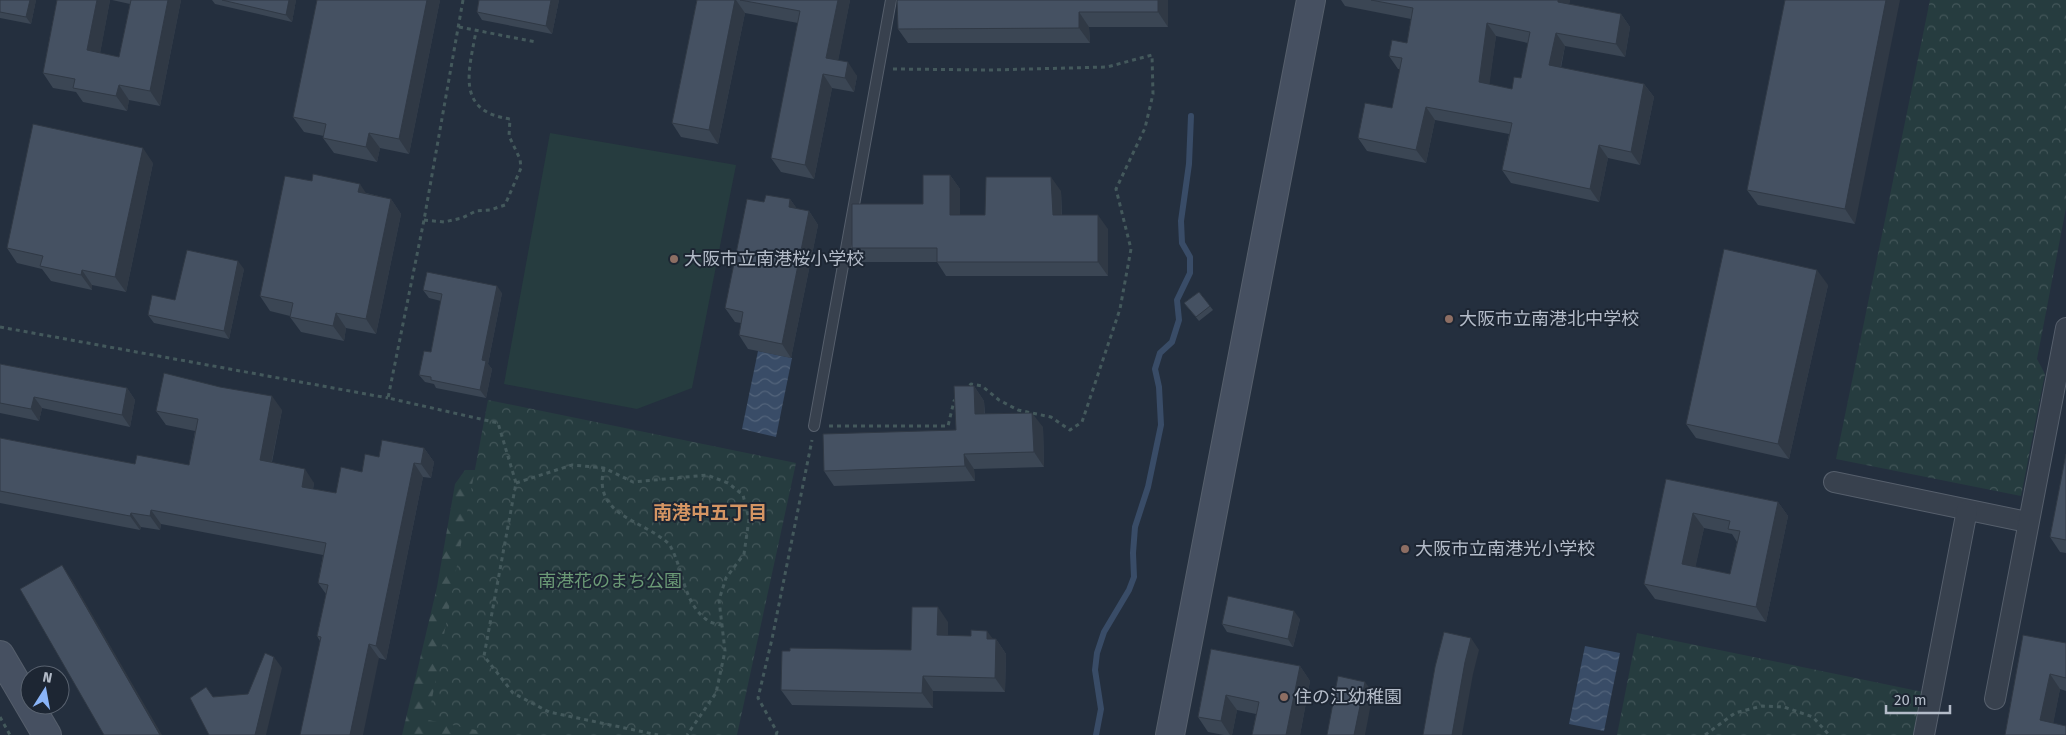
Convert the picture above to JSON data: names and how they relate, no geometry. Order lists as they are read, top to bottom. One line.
{"districts":["南港中五丁目"],"parks":["南港花のまち公園"],"places":["大阪市立南港桜小学校","大阪市立南港北中学校","大阪市立南港光小学校","住の江幼稚園"],"scale_bar":"20 m","north":"top"}
